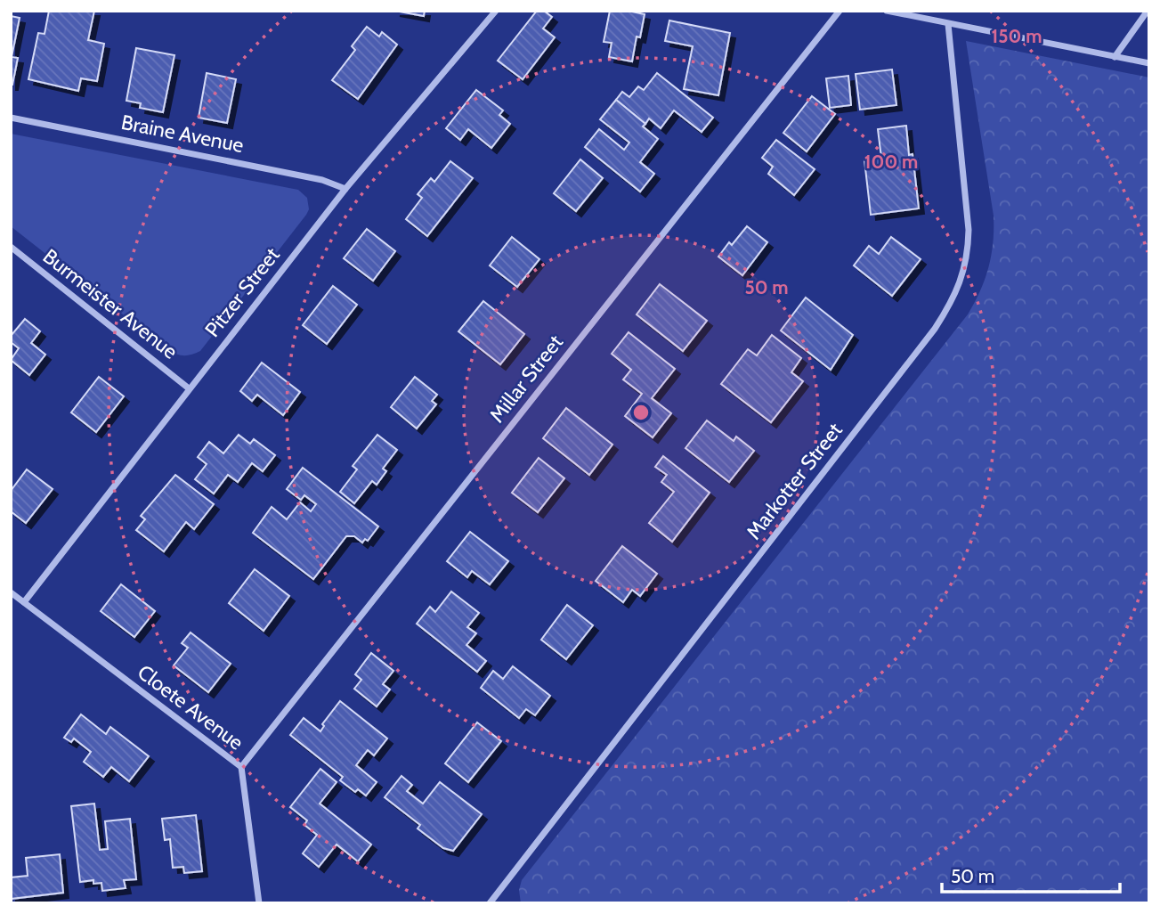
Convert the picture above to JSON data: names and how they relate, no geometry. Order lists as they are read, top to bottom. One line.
{"streets":{"street":["Braine Avenue","Pitzer Street","Burmeister Avenue","Millar Street","Markotter Street","Cloete Avenue"]},"crossings":[["Braine Avenue","Pitzer Street"],["Pitzer Street","Burmeister Avenue"],["Pitzer Street","Cloete Avenue"],["Millar Street","Cloete Avenue"]],"scale_bar":"50 m","rings":["150 m","100 m","50 m"]}
